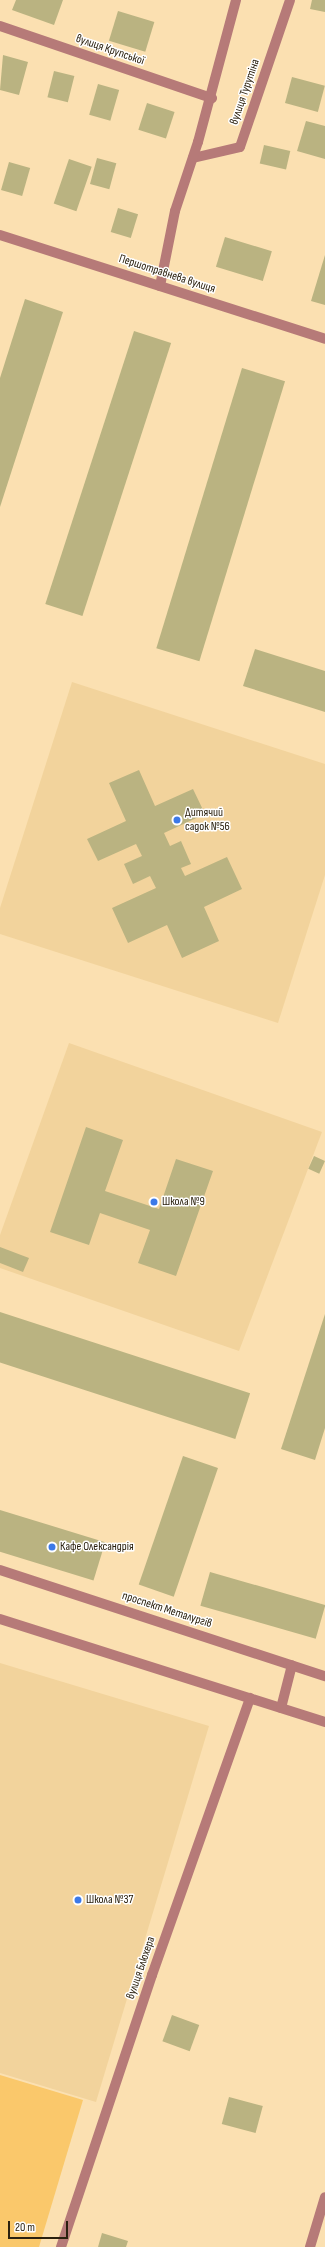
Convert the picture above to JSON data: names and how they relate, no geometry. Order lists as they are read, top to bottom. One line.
{"streets":{"street":["вулиця Крупської","вулиця Турутіна","Першотравнева вулиця","проспект Металургів","вулиця Блюхера"]},"places":["Дитячий садок №56","Школа №9","Кафе Олександрія","Школа №37"],"scale_bar":"20 m"}
